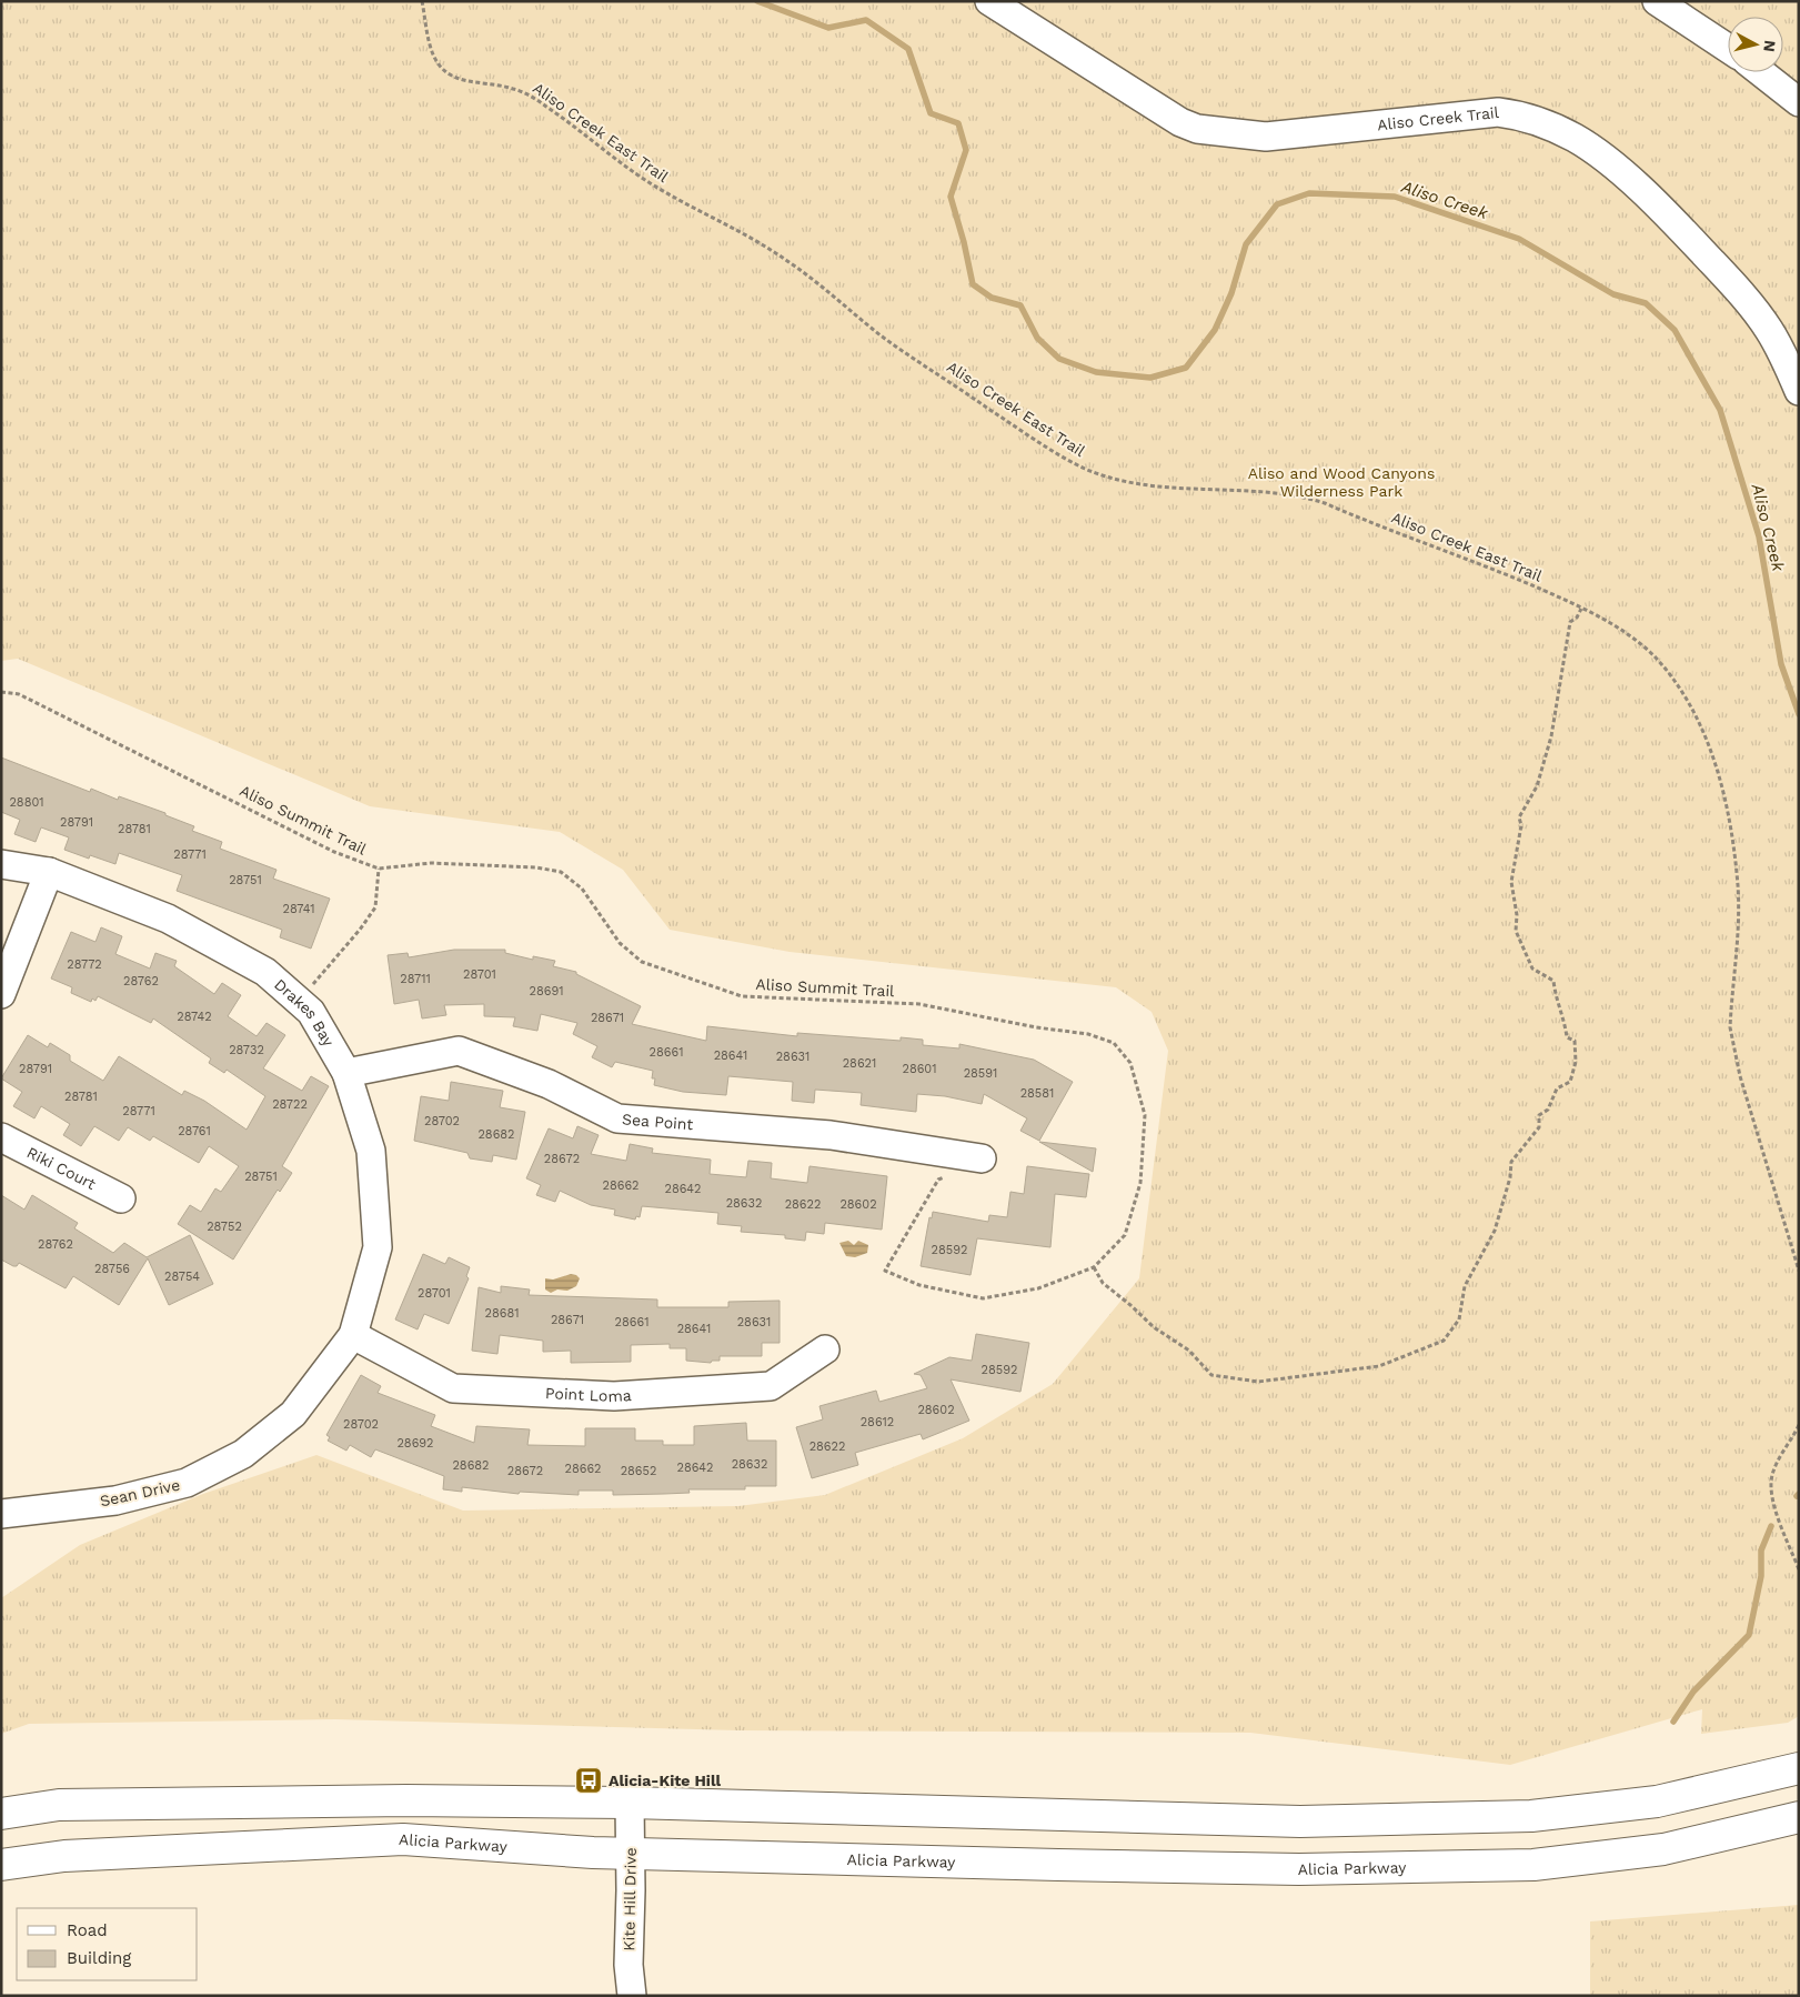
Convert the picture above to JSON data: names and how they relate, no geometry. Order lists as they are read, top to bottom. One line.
{"streets":{"main road":["Alicia Parkway"],"street":["Aliso Creek Trail","Drakes Bay","Sea Point","Riki Court","Point Loma","Sean Drive","Kite Hill Drive"],"path":["Aliso Creek East Trail","Aliso Summit Trail"]},"crossings":[["Drakes Bay","Sea Point"],["Drakes Bay","Point Loma"],["Drakes Bay","Sean Drive"],["Point Loma","Sean Drive"],["Alicia Parkway","Kite Hill Drive"]],"water":["Aliso Creek"],"parks":["Aliso and Wood Canyons Wilderness Park"],"places":{"bus stop":["Alicia-Kite Hill"]},"house_numbers":["28801","28791","28781","28771","28751","28741","28772","28701","28711","28762","28691","28742","28671","28732","28661","28641","28631","28621","28791","28601","28591","28581","28781","28722","28771","28702","28761","28682","28672","28751","28662","28642","28632","28622","28602","28752","28762","28592","28756","28754","28701","28681","28671","28661","28631","28641","28592","28602","28612","28702","28692","28622","28632","28682","28642","28662","28672","28652"],"legend":["Road","Building"],"north":"right"}
